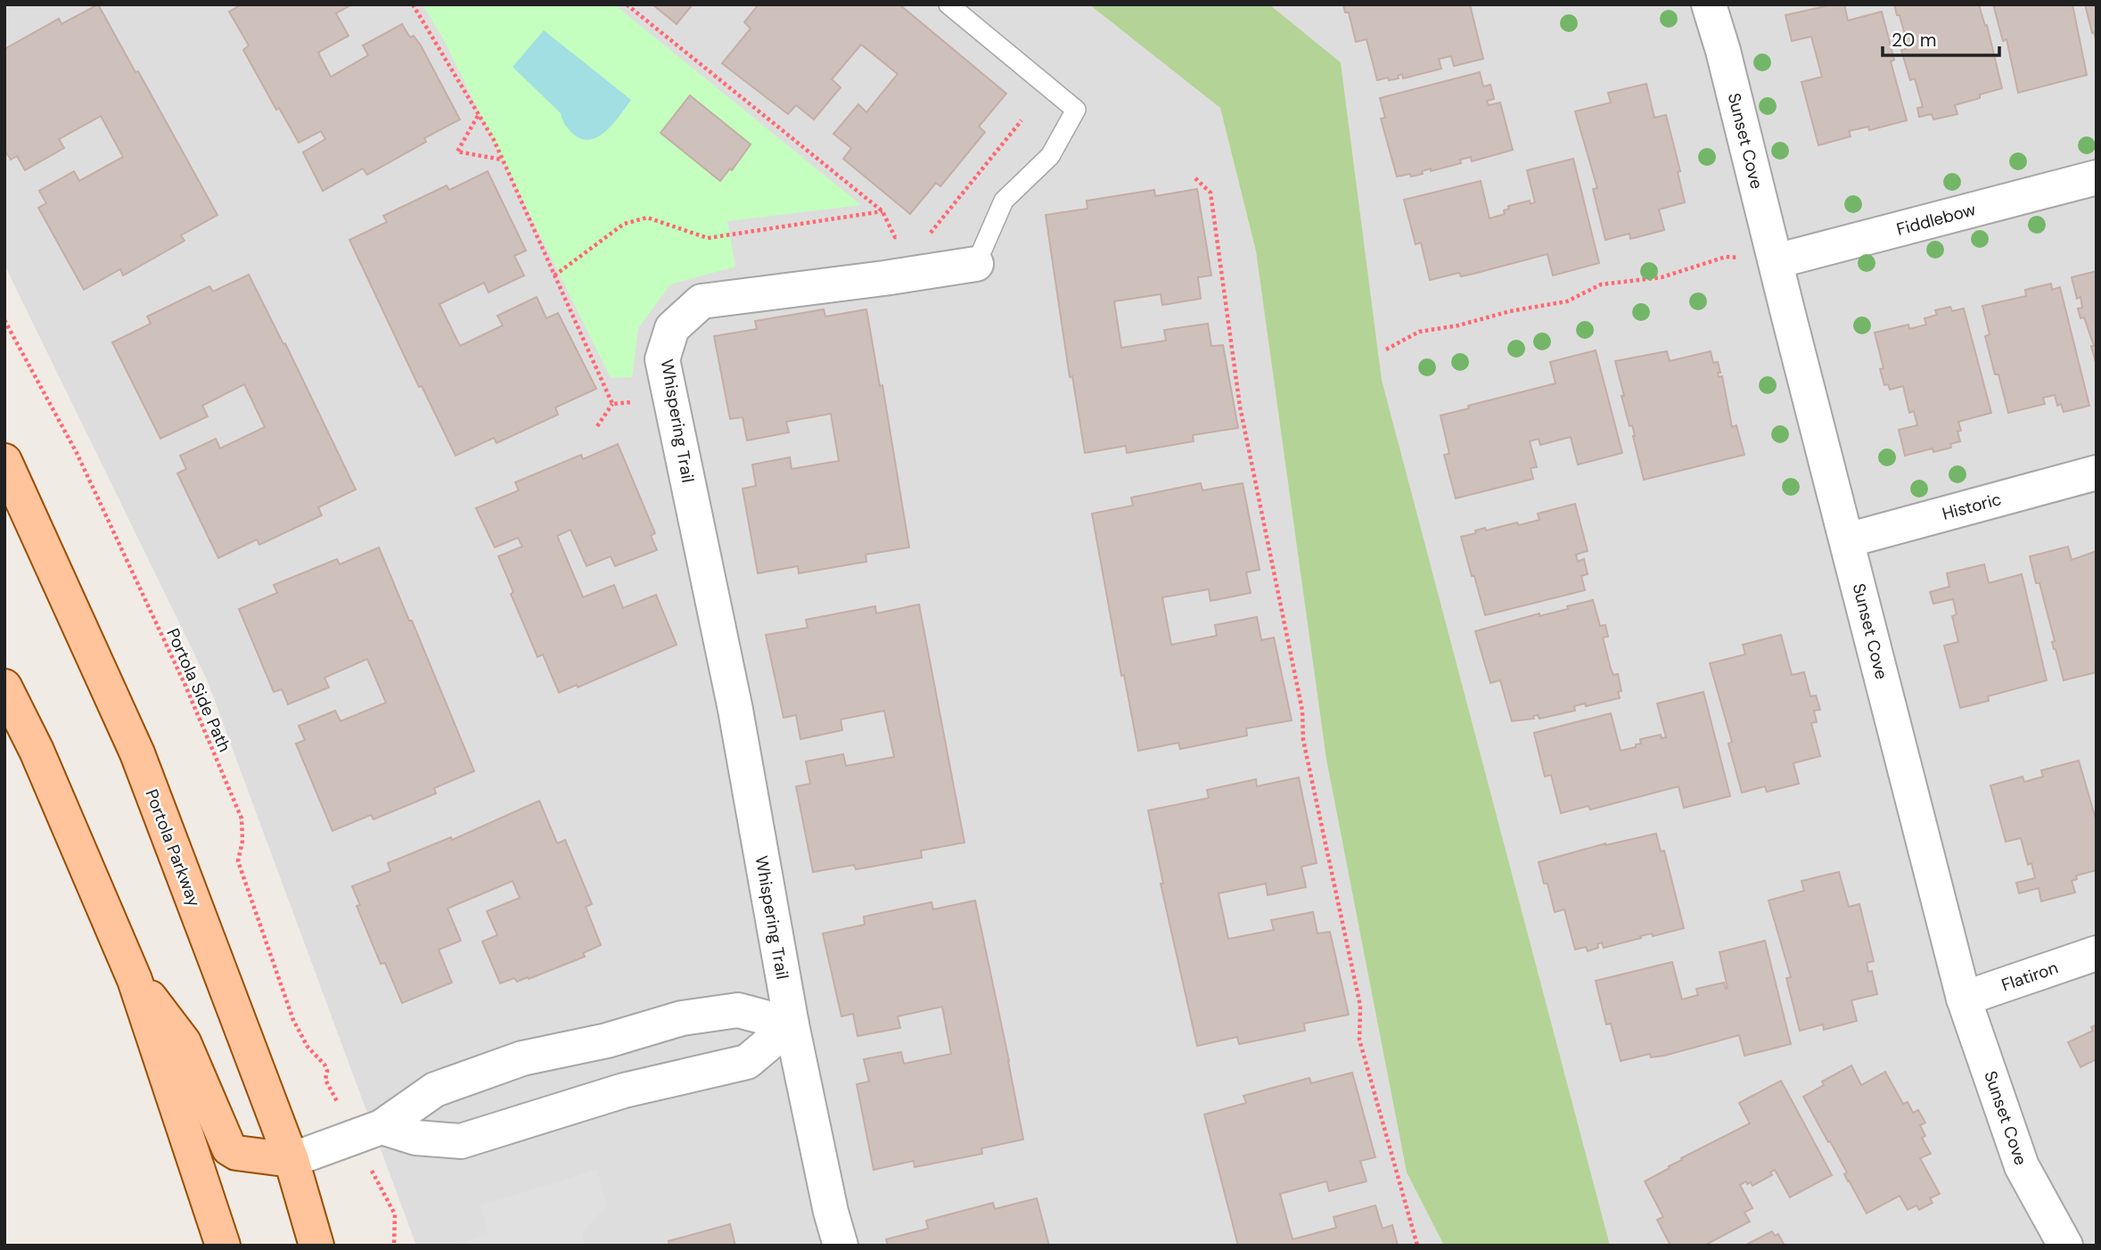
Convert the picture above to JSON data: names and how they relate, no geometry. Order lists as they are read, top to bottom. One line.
{"streets":{"main road":["Portola Parkway"],"street":["Sunset Cove","Fiddlebow","Whispering Trail","Historic","Flatiron"],"path":["Portola Side Path"]},"crossings":[["Sunset Cove","Fiddlebow"],["Sunset Cove","Historic"],["Sunset Cove","Flatiron"]],"scale_bar":"20 m"}
